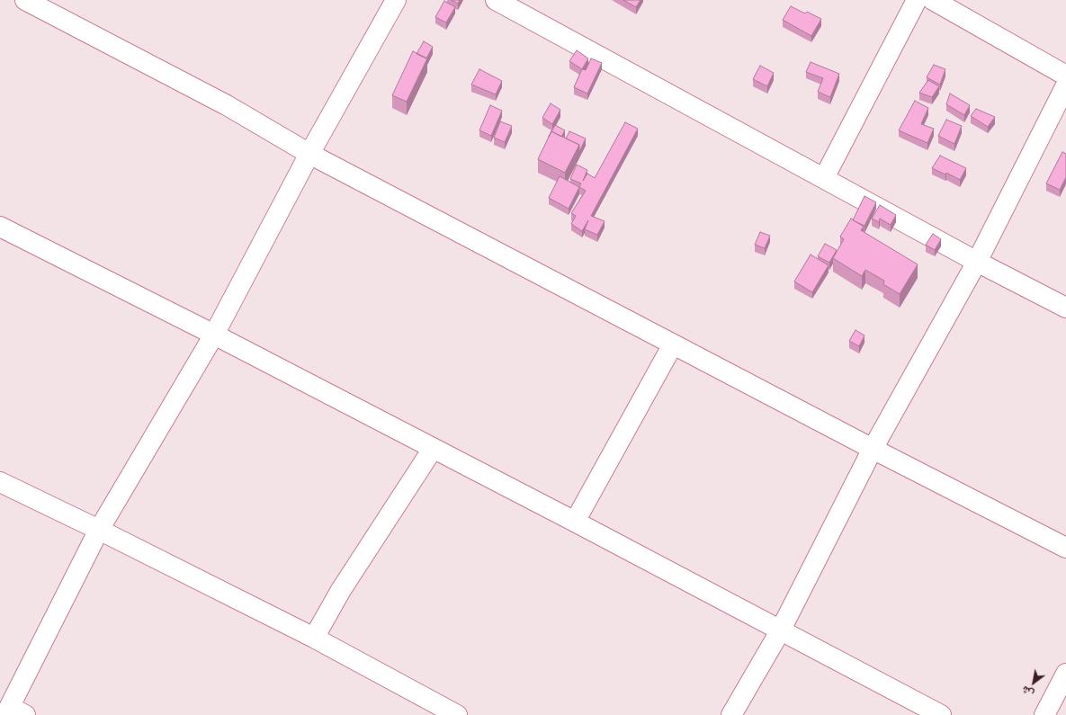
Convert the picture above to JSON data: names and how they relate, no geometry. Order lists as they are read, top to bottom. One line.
{"north":"bottom left"}
